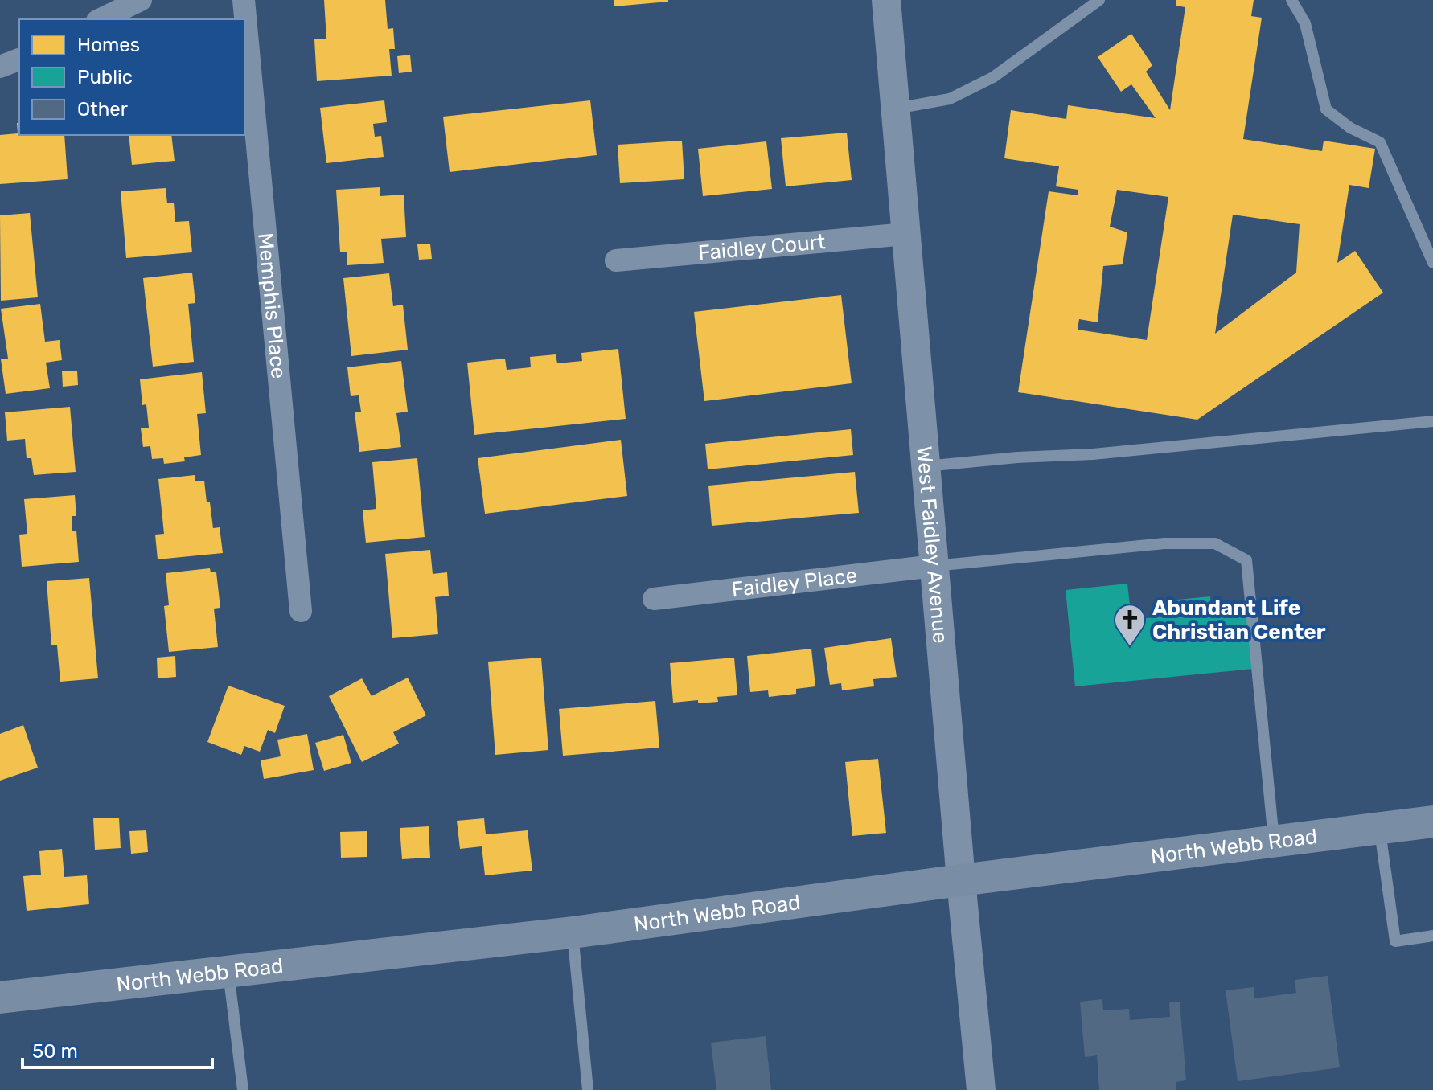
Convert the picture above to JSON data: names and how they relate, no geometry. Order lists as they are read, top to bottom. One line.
{"streets":{"main road":["North Webb Road"],"street":["Faidley Court","Memphis Place","West Faidley Avenue","Faidley Place"]},"crossings":[["Faidley Court","West Faidley Avenue"],["West Faidley Avenue","Faidley Place"],["West Faidley Avenue","North Webb Road"]],"places":{"church":["Abundant Life Christian Center"]},"legend":["Homes","Public","Other"],"scale_bar":"50 m"}
